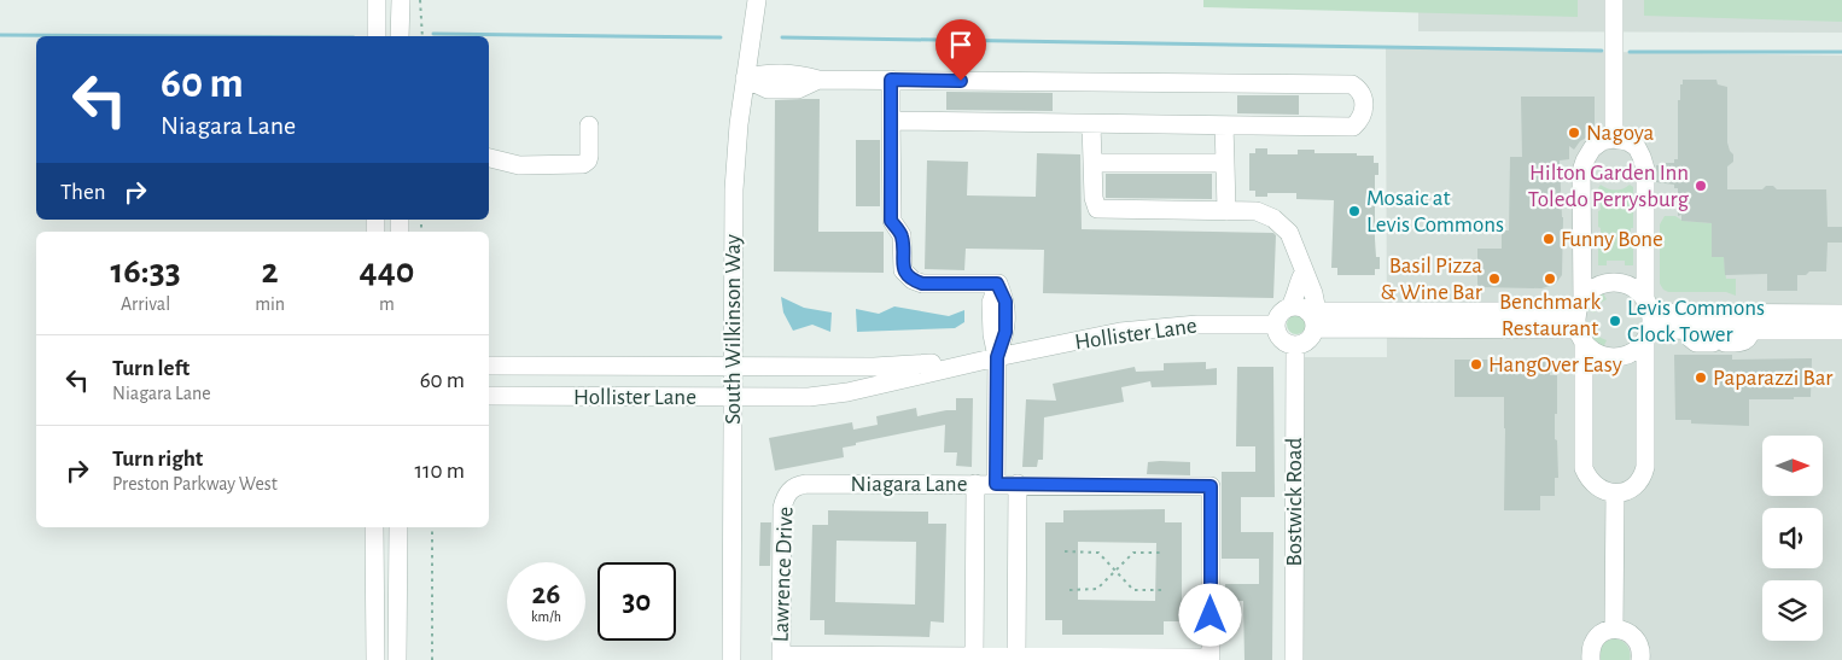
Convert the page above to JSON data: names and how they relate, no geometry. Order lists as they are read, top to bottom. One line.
{"streets":{"street":["South Wilkinson Way","Hollister Lane","Niagara Lane","Bostwick Road","Lawrence Drive"]},"crossings":[["South Wilkinson Way","Hollister Lane"],["Hollister Lane","Bostwick Road"],["Niagara Lane","Lawrence Drive"]],"places":["Nagoya","Hilton Garden Inn Toledo Perrysburg","Mosaic at Levis Commons","Funny Bone","Basil Pizza & Wine Bar","Benchmark Restaurant","Levis Commons Clock Tower","HangOver Easy","Paparazzi Bar"],"north":"right","page":{"turn":["60 m","Niagara Lane"],"then":"Then","eta":["16:33","Arrival","2","min","440","m"],"list":[{"name":"Turn left","note":"Niagara Lane","value":"60 m"},{"name":"Turn right","note":"Preston Parkway West","value":"110 m"}],"speed":"26 km/h","limit":"30"}}
